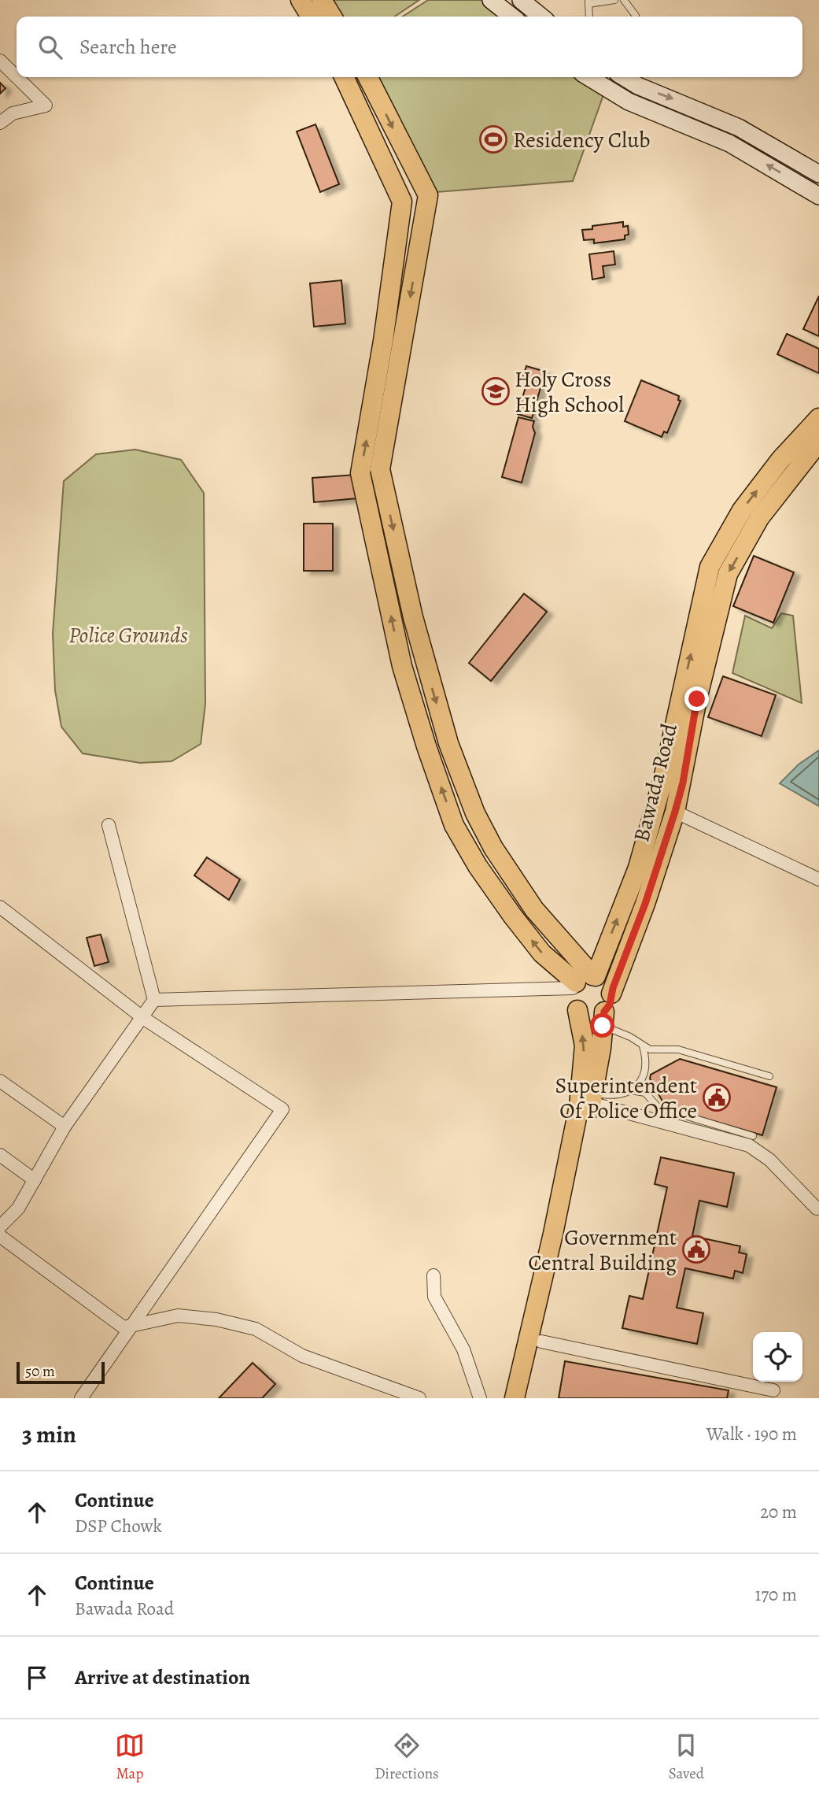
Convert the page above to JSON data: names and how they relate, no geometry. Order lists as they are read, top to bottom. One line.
{"streets":{"main road":["Bawada Road"]},"parks":["Police Grounds"],"places":{"sports":["Residency Club"],"school or university":["Holy Cross High School"],"public building":["Superintendent Of Police Office","Government Central Building"]},"scale_bar":"50 m","page":{"search":"Search here","scale":"50 m","heading":["3 min","Walk · 190 m"],"list":[["Continue","DSP Chowk","20 m"],["Continue","Bawada Road","170 m"],"Arrive at destination"],"nav":["Map","Directions","Saved"]}}
